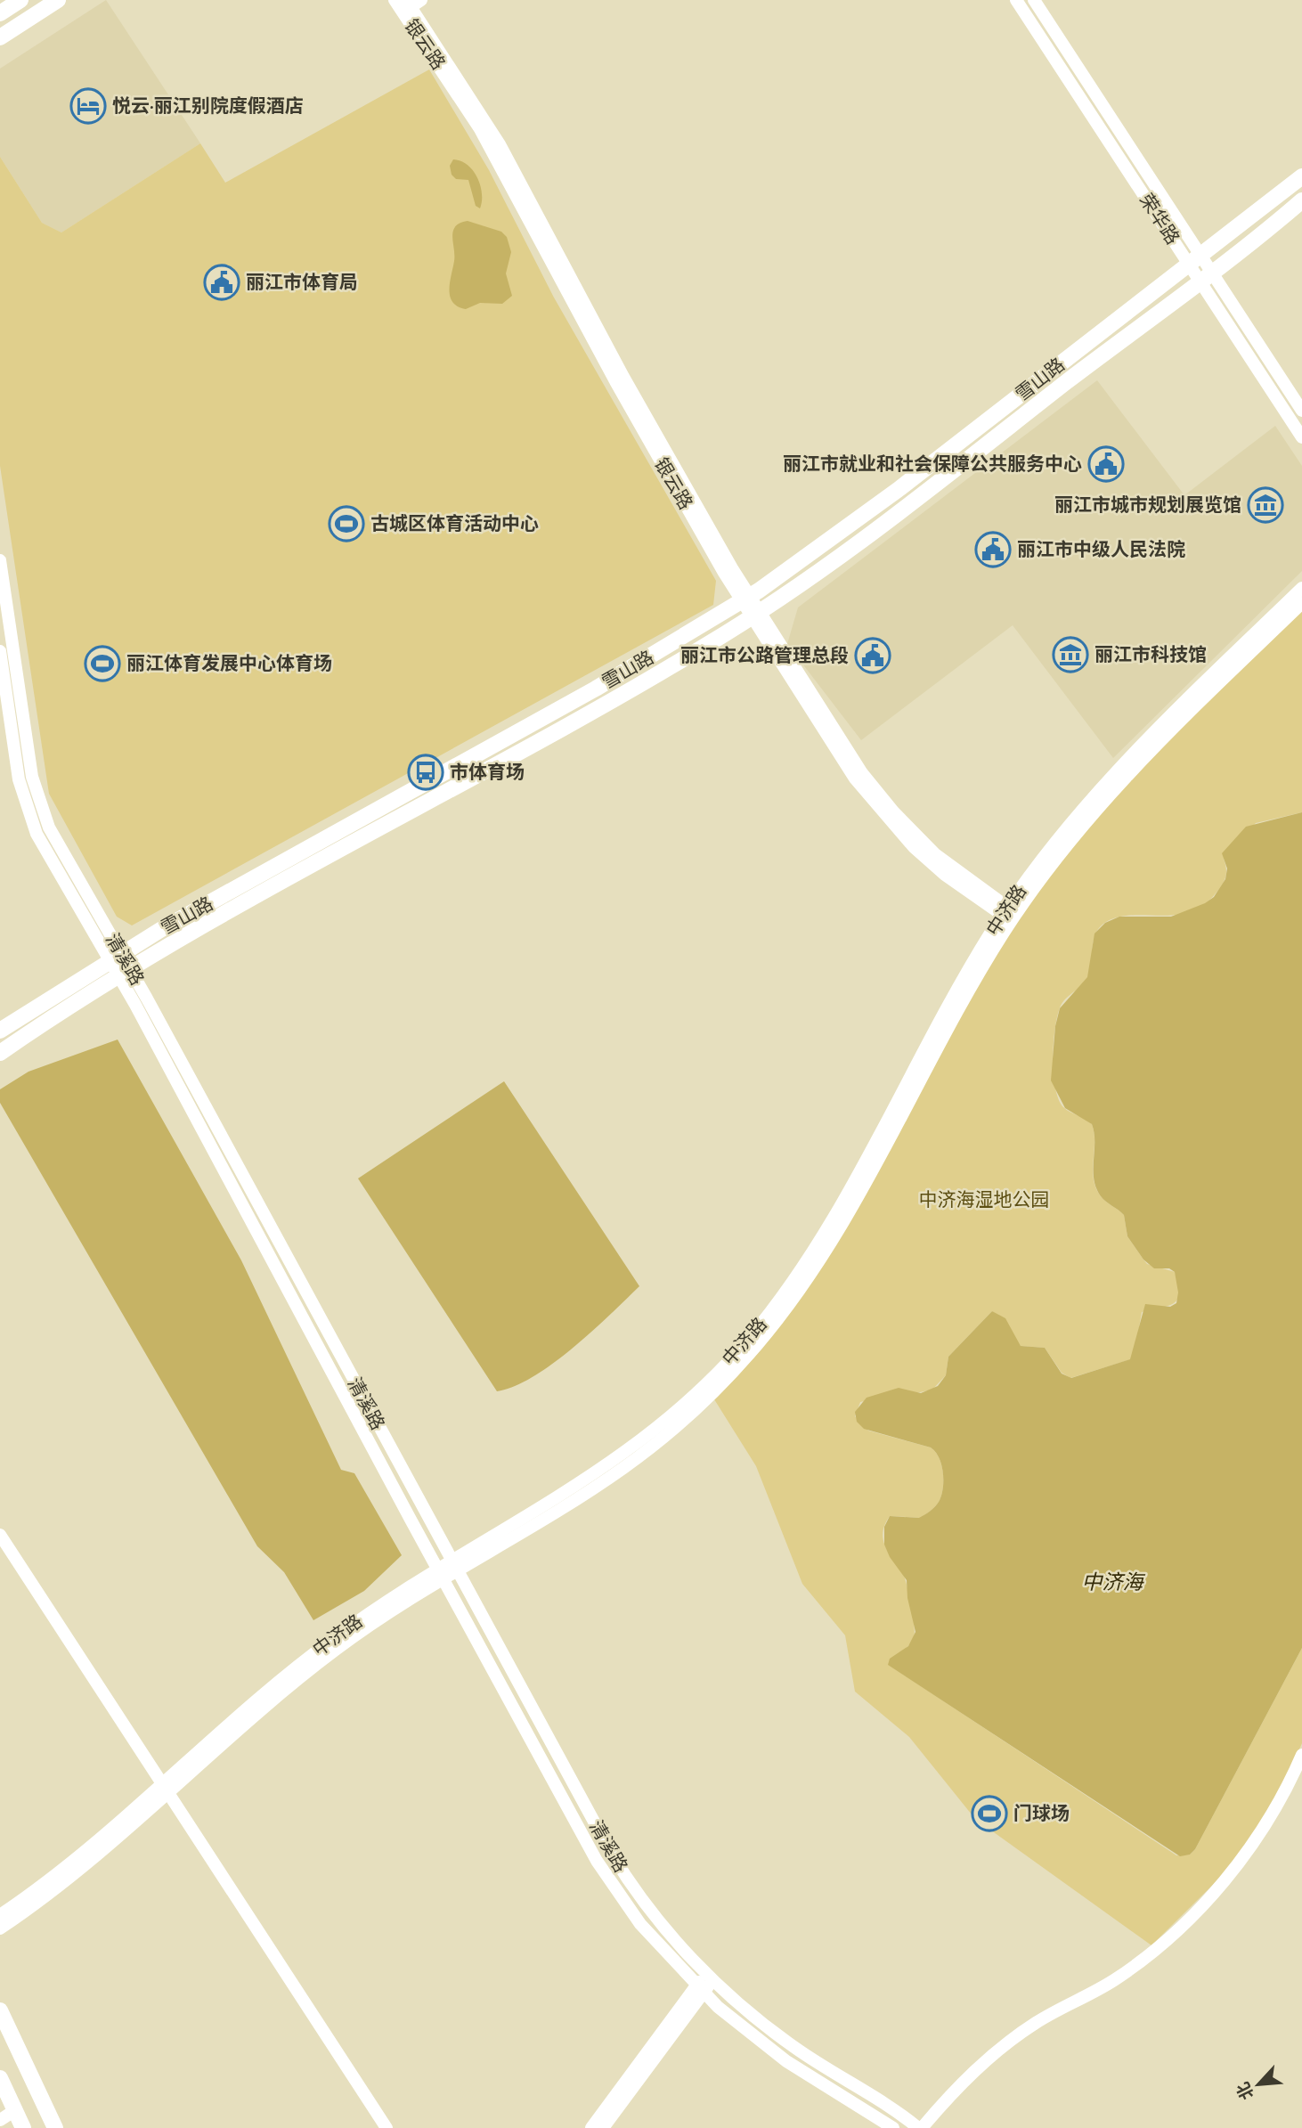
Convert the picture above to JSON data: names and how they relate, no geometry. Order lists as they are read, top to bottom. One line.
{"streets":{"main road":["雪山路"],"street":["银云路","荣华路","中济路","清溪路"]},"crossings":[["银云路","雪山路"],["银云路","中济路"],["荣华路","雪山路"],["雪山路","清溪路"],["中济路","清溪路"]],"water":["中济海"],"parks":["中济海湿地公园"],"places":{"hotel":["悦云·丽江别院度假酒店"],"public building":["丽江市体育局","丽江市就业和社会保障公共服务中心","丽江市中级人民法院","丽江市公路管理总段"],"museum":["丽江市城市规划展览馆","丽江市科技馆"],"sports":["古城区体育活动中心","丽江体育发展中心体育场","门球场"],"bus stop":["市体育场"]},"north":"bottom left"}
